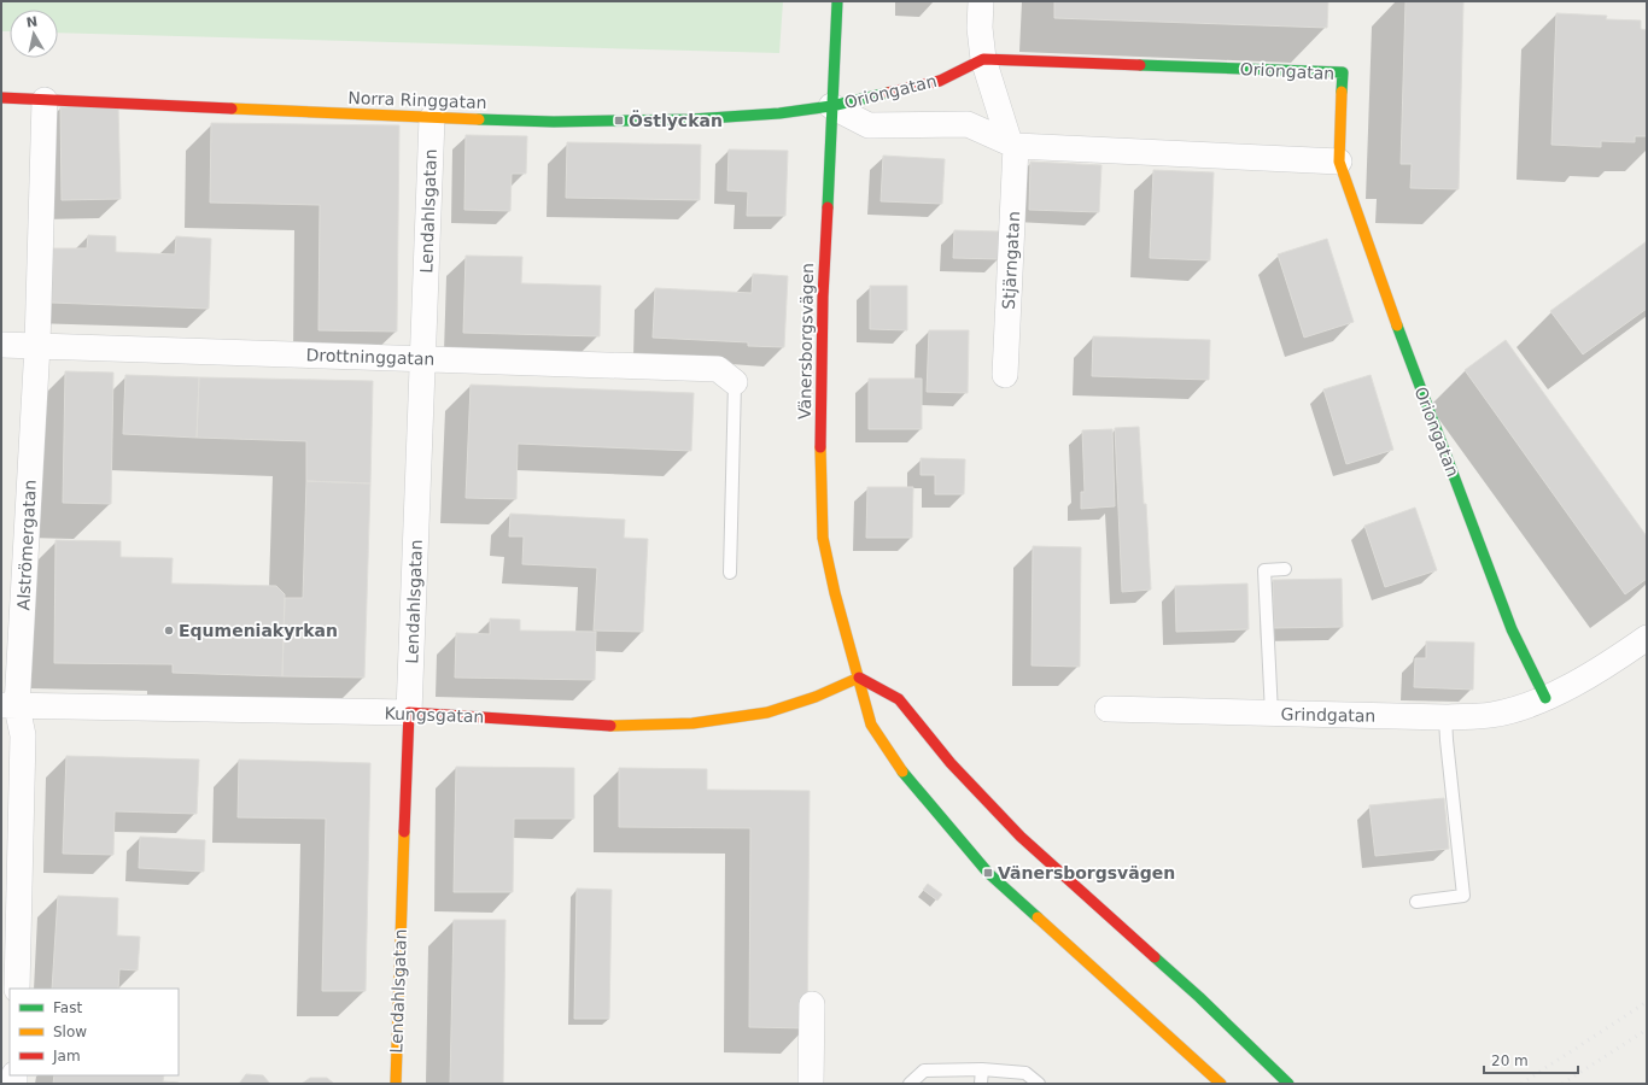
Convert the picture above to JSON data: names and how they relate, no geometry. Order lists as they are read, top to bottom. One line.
{"streets":{"street":["Oriongatan","Norra Ringgatan","Lendahlsgatan","Stjärngatan","Vänersborgsvägen","Drottninggatan","Alströmergatan","Kungsgatan","Grindgatan"]},"crossings":[["Oriongatan","Norra Ringgatan"],["Oriongatan","Stjärngatan"],["Oriongatan","Vänersborgsvägen"],["Oriongatan","Grindgatan"],["Norra Ringgatan","Lendahlsgatan"],["Norra Ringgatan","Vänersborgsvägen"],["Norra Ringgatan","Alströmergatan"],["Lendahlsgatan","Drottninggatan"],["Lendahlsgatan","Kungsgatan"],["Vänersborgsvägen","Kungsgatan"],["Drottninggatan","Alströmergatan"],["Alströmergatan","Kungsgatan"]],"places":{"transit":["Östlyckan","Vänersborgsvägen"],"other":["Equmeniakyrkan"]},"legend":["Fast","Slow","Jam"],"scale_bar":"20 m","north":"top"}
